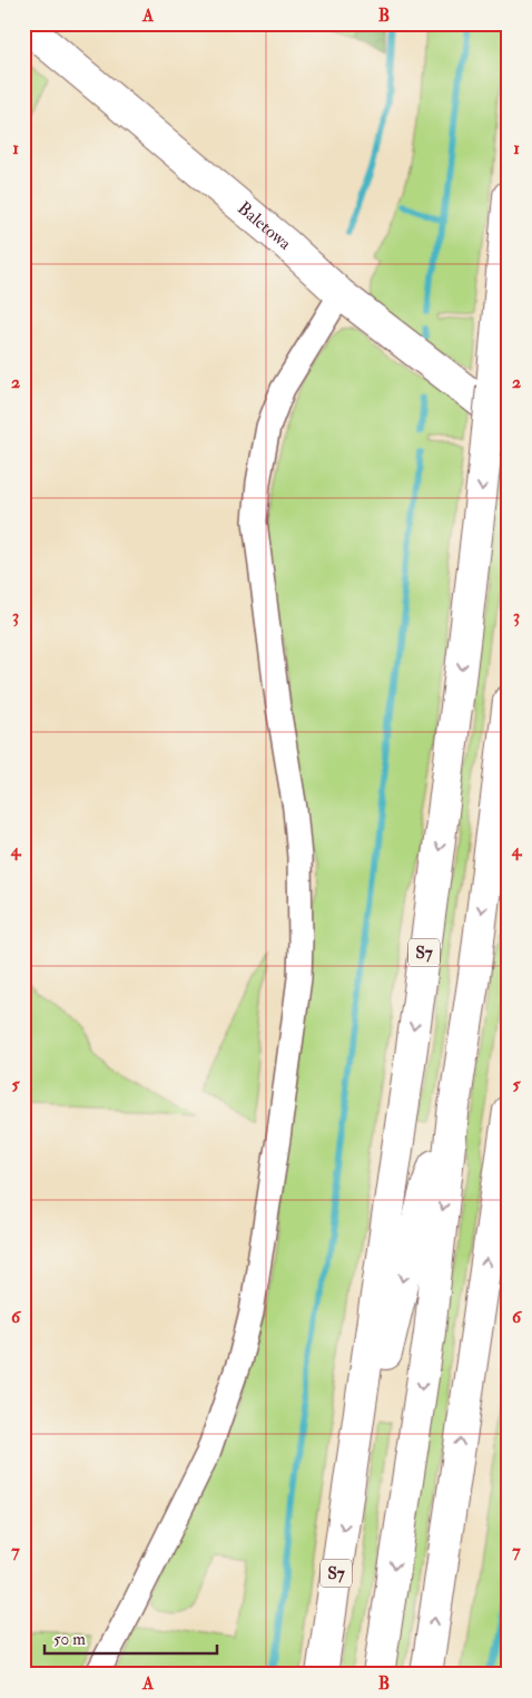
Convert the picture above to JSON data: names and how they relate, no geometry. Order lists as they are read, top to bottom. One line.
{"streets":{"main road":["Baletowa","S7"]},"crossings":[["Baletowa","S7"]],"scale_bar":"50 m","grid":{"columns":["A","B"],"rows":["1","2","3","4","5","6","7"]}}
